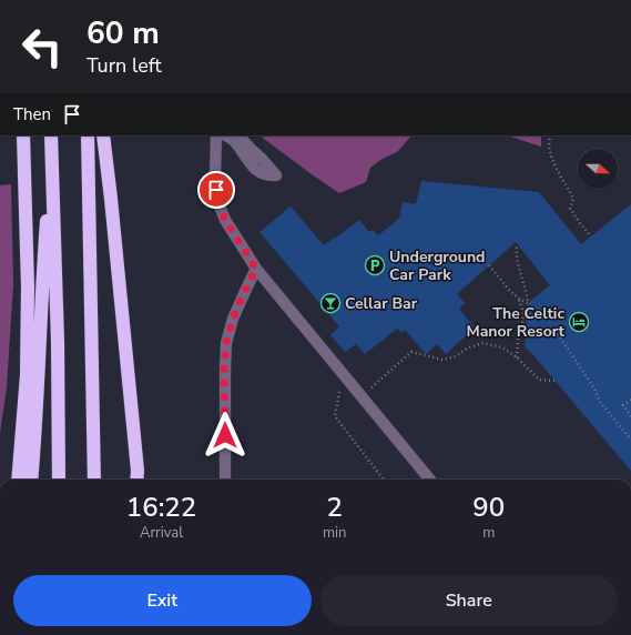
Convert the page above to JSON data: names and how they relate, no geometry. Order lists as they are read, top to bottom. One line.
{"places":{"parking":["Underground Car Park"],"bar":["Cellar Bar"],"hotel":["The Celtic Manor Resort"]},"north":"right","page":{"turn":["60 m","Turn left"],"then":"Then","eta":["16:22","Arrival","2","min","90","m"],"buttons":["Exit","Share"]}}
